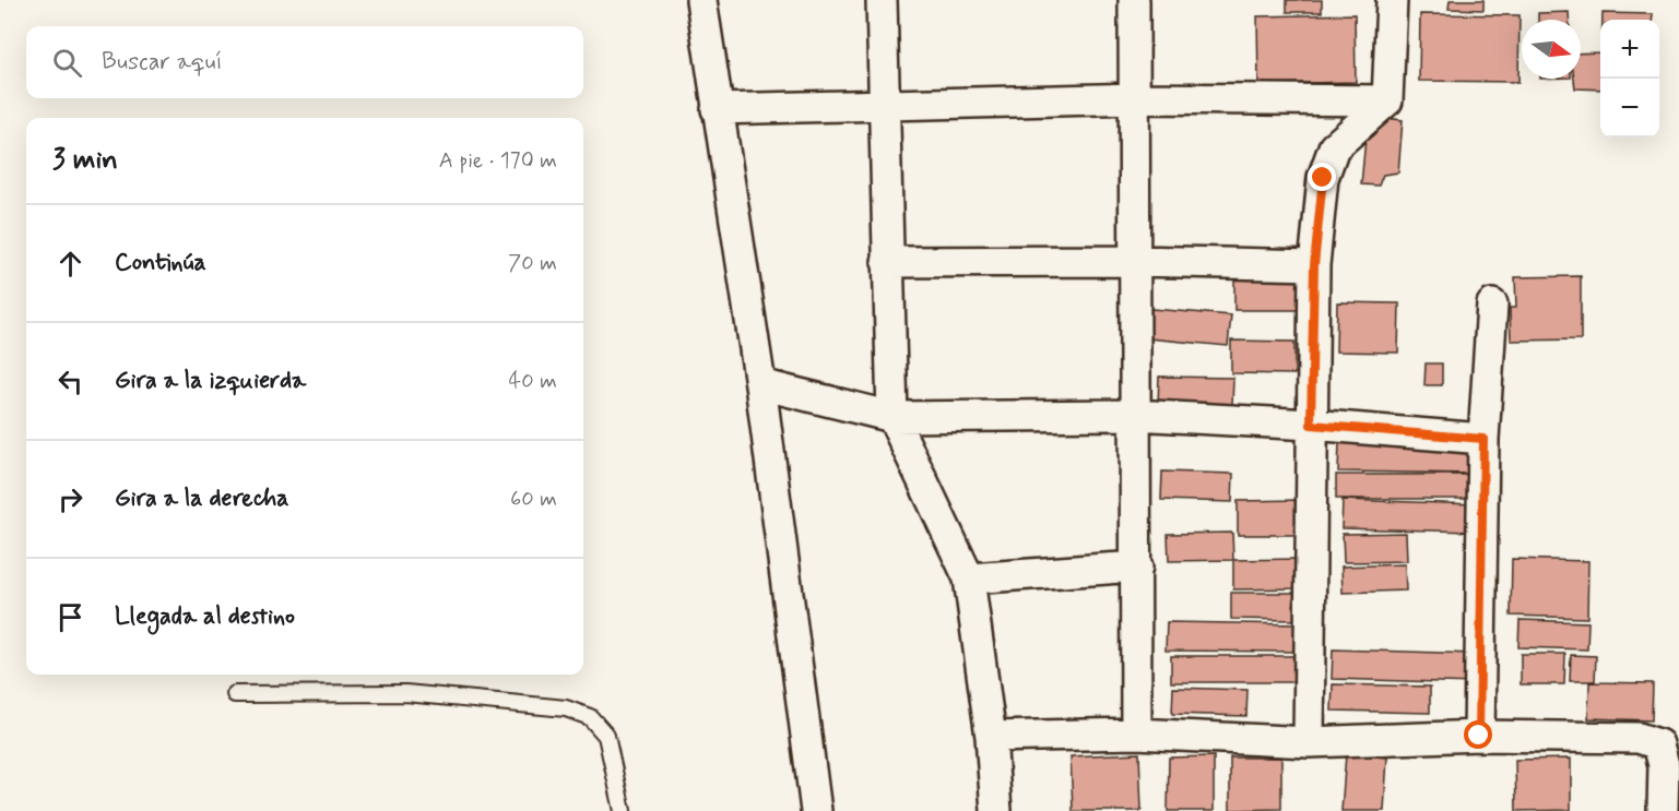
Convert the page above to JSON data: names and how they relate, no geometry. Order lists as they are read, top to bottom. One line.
{"north":"right","page":{"map_buttons":["+","−"],"search":"Buscar aquí","heading":["3 min","A pie · 170 m"],"list":[["Continúa","70 m"],["Gira a la izquierda","40 m"],["Gira a la derecha","60 m"],"Llegada al destino"]}}
